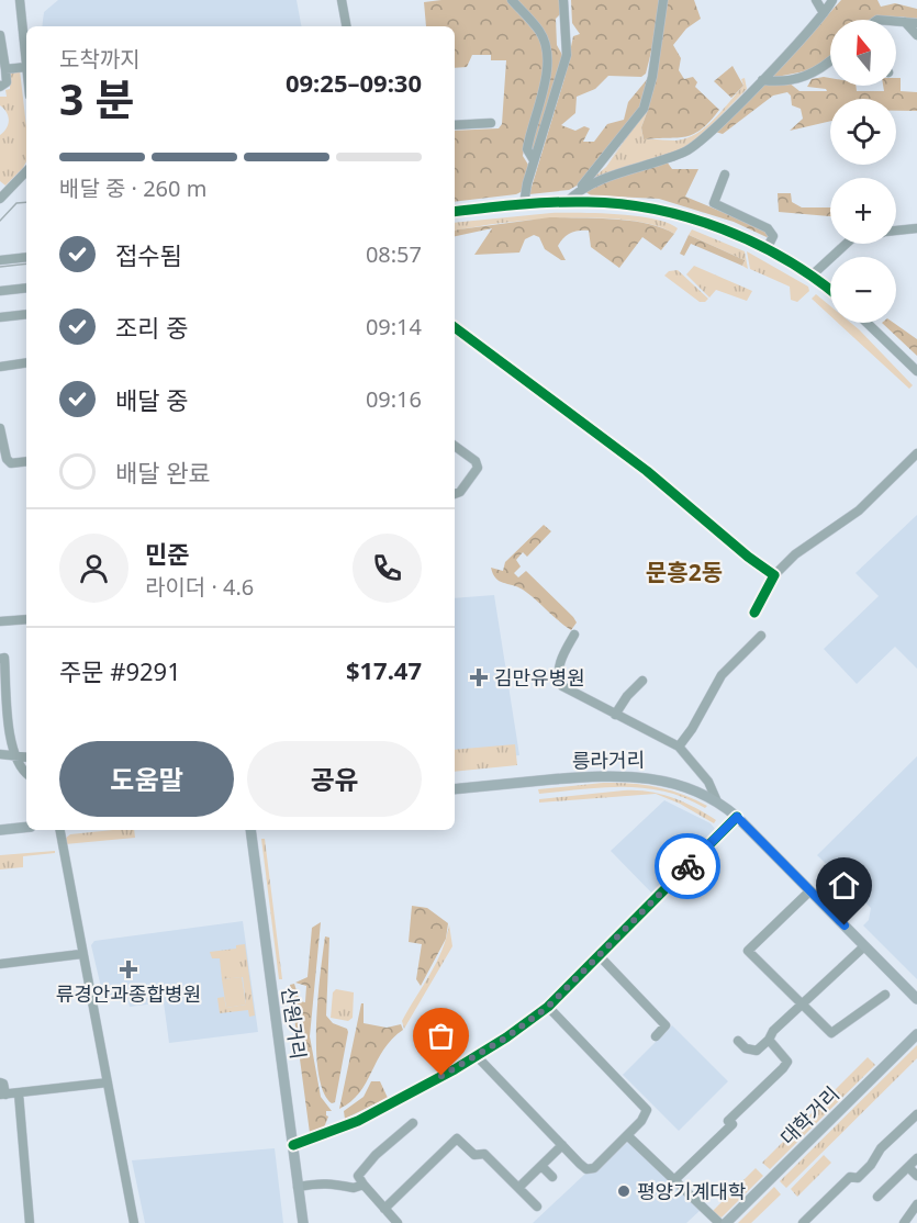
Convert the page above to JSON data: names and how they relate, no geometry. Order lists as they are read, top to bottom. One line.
{"streets":{"main road":["릉라거리","산원거리","대학거리"]},"districts":["문흥2동"],"places":{"health":["김만유병원","류경안과종합병원"],"other":["평양기계대학"]},"north":"top","page":{"map_buttons":["+","−"],"heading":["3 분","도착까지","09:25–09:30"],"panel":["민준","라이더 · 4.6","주문 #9291","$17.47"],"bar":"배달 중 · 260 m","list":[["접수됨","08:57"],["조리 중","09:14"],["배달 중","09:16"],"배달 완료"],"buttons":["도움말","공유"]}}
